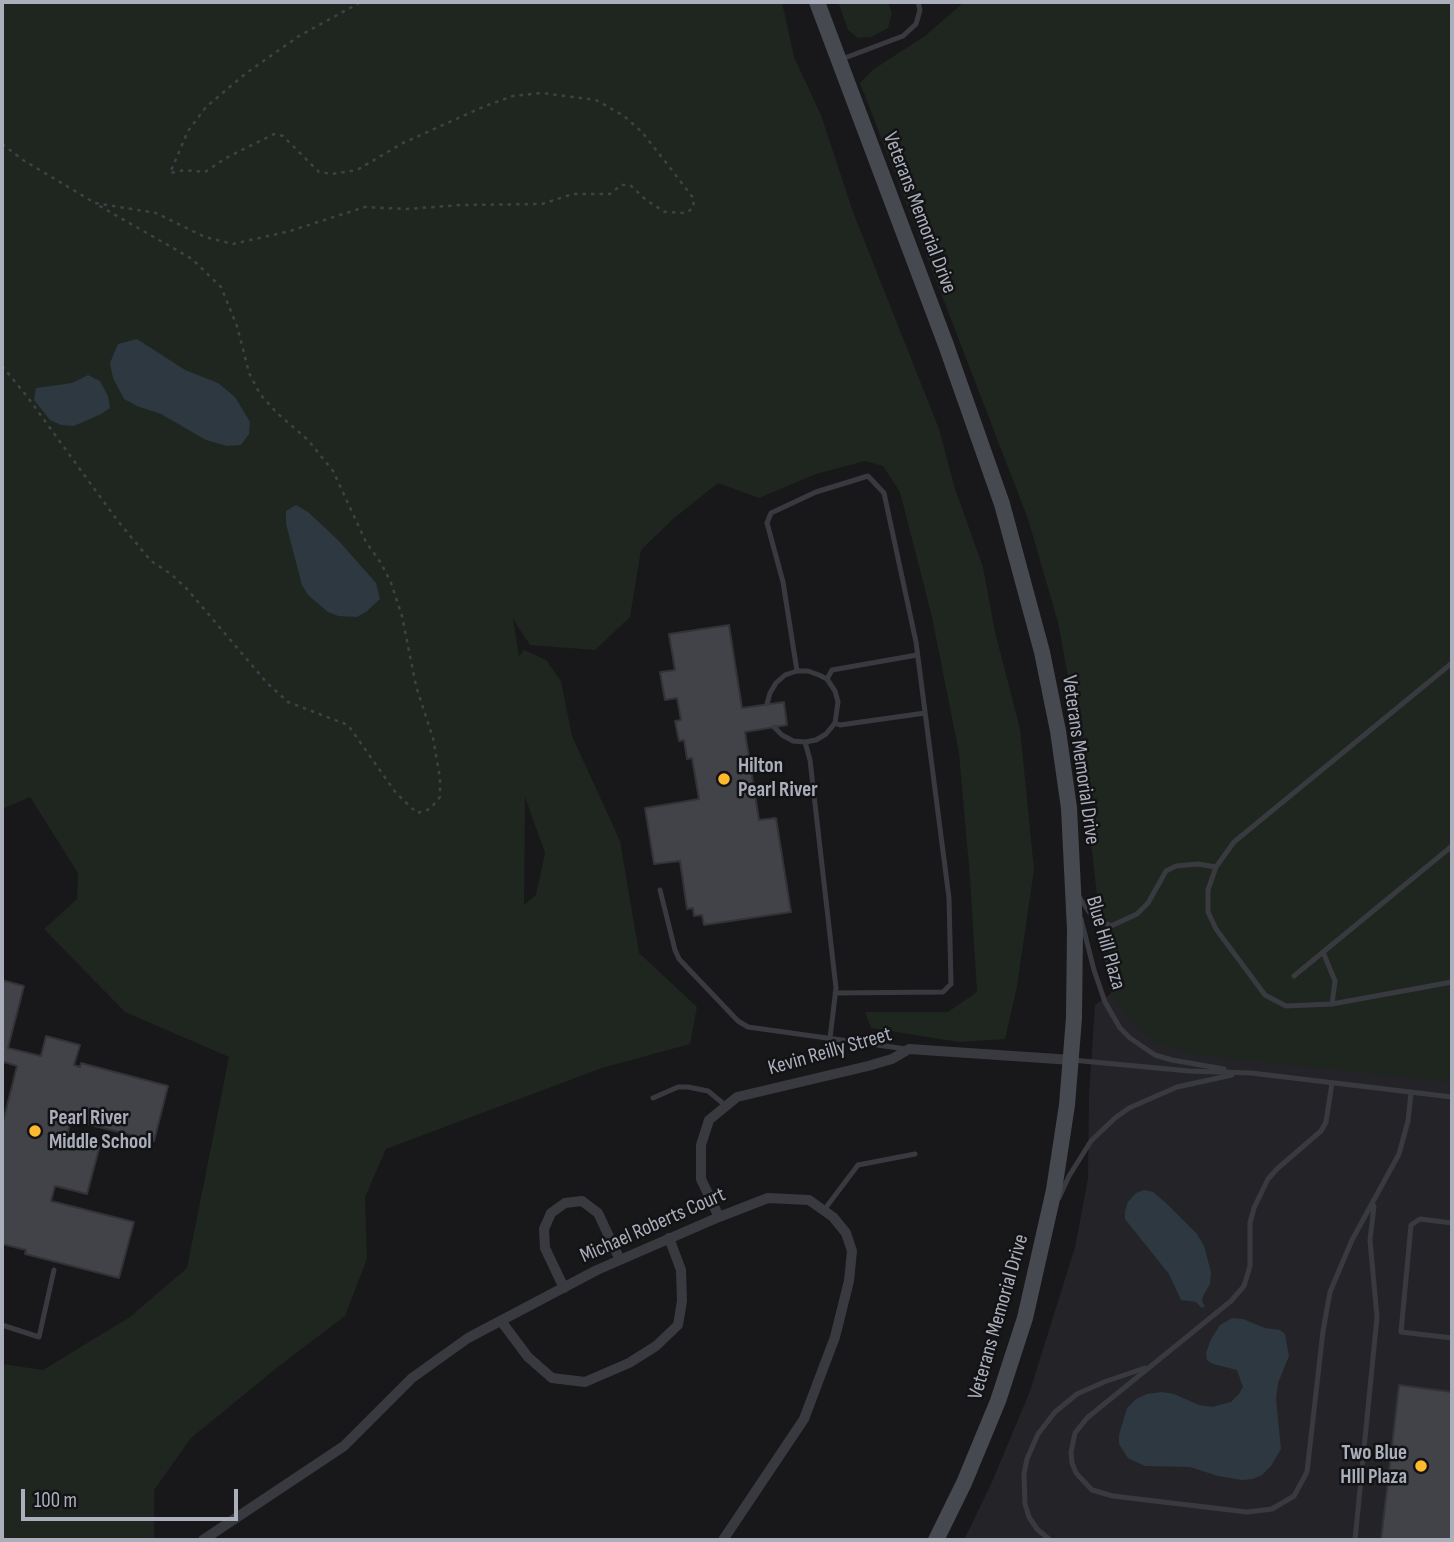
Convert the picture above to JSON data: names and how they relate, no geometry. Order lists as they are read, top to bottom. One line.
{"streets":{"street":["Veterans Memorial Drive","Kevin Reilly Street","Michael Roberts Court"],"lane":["Blue Hill Plaza"]},"crossings":[["Veterans Memorial Drive","Blue Hill Plaza"],["Veterans Memorial Drive","Kevin Reilly Street"],["Blue Hill Plaza","Kevin Reilly Street"]],"places":["Hilton Pearl River","Pearl River Middle School","Two Blue HIll Plaza"],"scale_bar":"100 m"}
